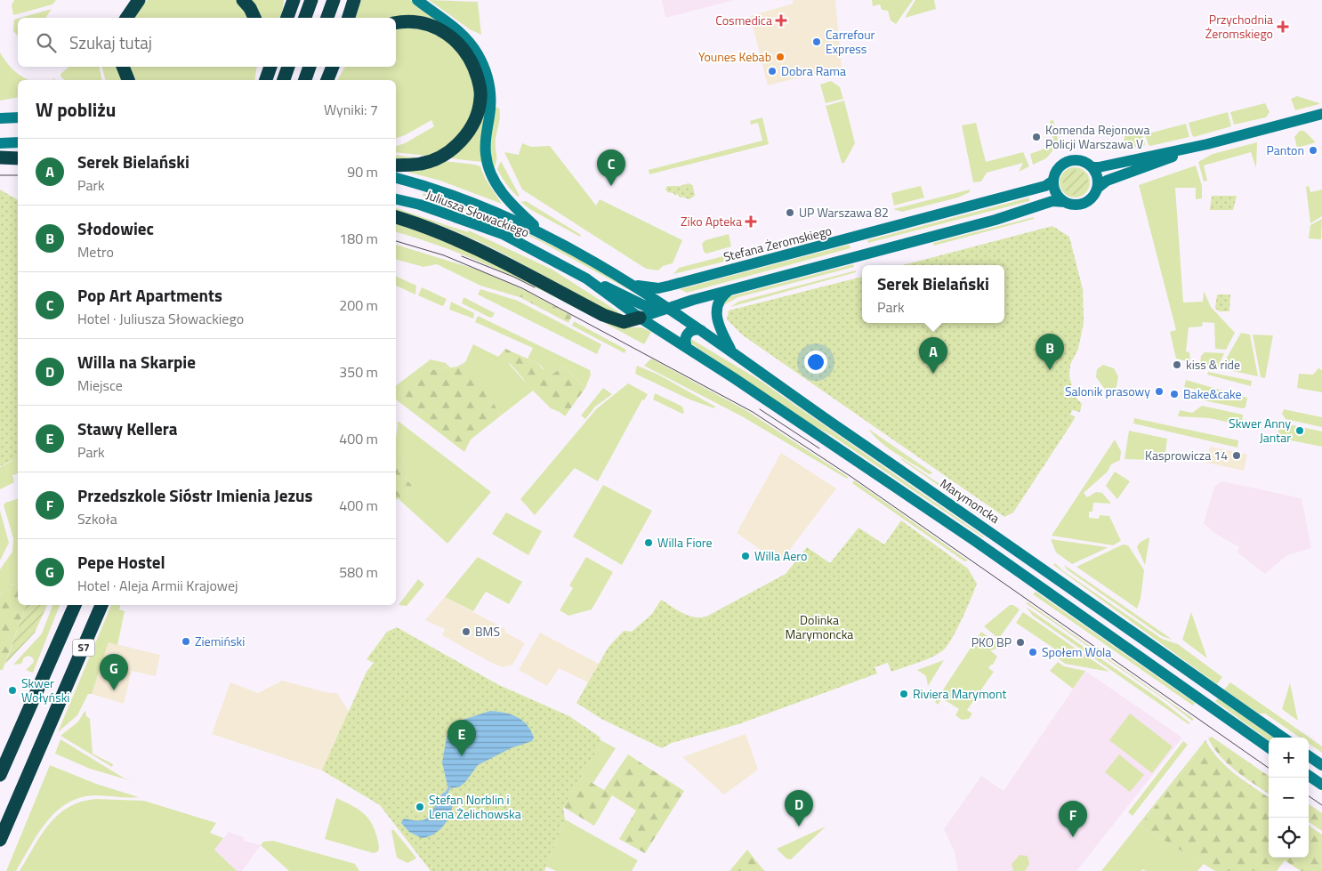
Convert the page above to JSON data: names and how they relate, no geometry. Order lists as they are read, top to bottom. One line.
{"streets":{"highway":["S7"],"main road":["Juliusza Słowackiego","Stefana Żeromskiego","Marymoncka"]},"crossings":[["Juliusza Słowackiego","Stefana Żeromskiego"],["Juliusza Słowackiego","Marymoncka"],["Stefana Żeromskiego","Marymoncka"]],"parks":["Dolinka Marymoncka"],"places":{"health":["Cosmedica","Przychodnia Żeromskiego","Ziko Apteka"],"other":["Carrefour Express","Younes Kebab","Dobra Rama","Komenda Rejonowa Policji Warszawa V","Panton","UP Warszawa 82","kiss & ride","Salonik prasowy","Bake&cake","Skwer Anny Jantar","Kasprowicza 14","Willa Fiore","Willa Aero","BMS","Ziemiński","PKO BP","Społem Wola","Skwer Wołyński","Riviera Marymont","Stefan Norblin i Lena Żelichowska"]},"page":{"search":"Szukaj tutaj","heading":["W pobliżu","Wyniki: 7"],"list":[{"mark":"A","name":"Serek Bielański","note":"Park","value":"90 m"},{"mark":"B","name":"Słodowiec","note":"Metro","value":"180 m"},{"mark":"C","name":"Pop Art Apartments","note":"Hotel · Juliusza Słowackiego","value":"200 m"},{"mark":"D","name":"Willa na Skarpie","note":"Miejsce","value":"350 m"},{"mark":"E","name":"Stawy Kellera","note":"Park","value":"400 m"},{"mark":"F","name":"Przedszkole Sióstr Imienia Jezus","note":"Szkoła","value":"400 m"},{"mark":"G","name":"Pepe Hostel","note":"Hotel · Aleja Armii Krajowej","value":"580 m"}],"pins":["C","B","A","G","E","D","F"],"popup":["Serek Bielański","Park"],"map_buttons":["+","−"]}}
